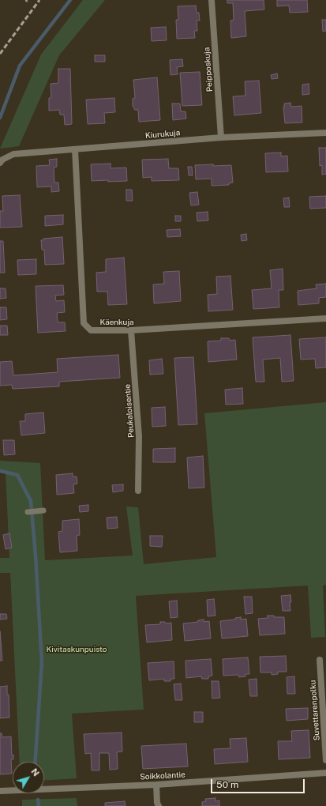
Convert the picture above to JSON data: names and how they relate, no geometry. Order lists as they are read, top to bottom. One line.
{"streets":{"street":["Peipposkuja","Kiurukuja","Käenkuja","Peukaloisentie","Suvettarenpolku","Soikkolantie"]},"crossings":[["Peipposkuja","Kiurukuja"],["Kiurukuja","Käenkuja"],["Käenkuja","Peukaloisentie"]],"parks":["Kivitaskunpuisto"],"scale_bar":"50 m","north":"top right"}
